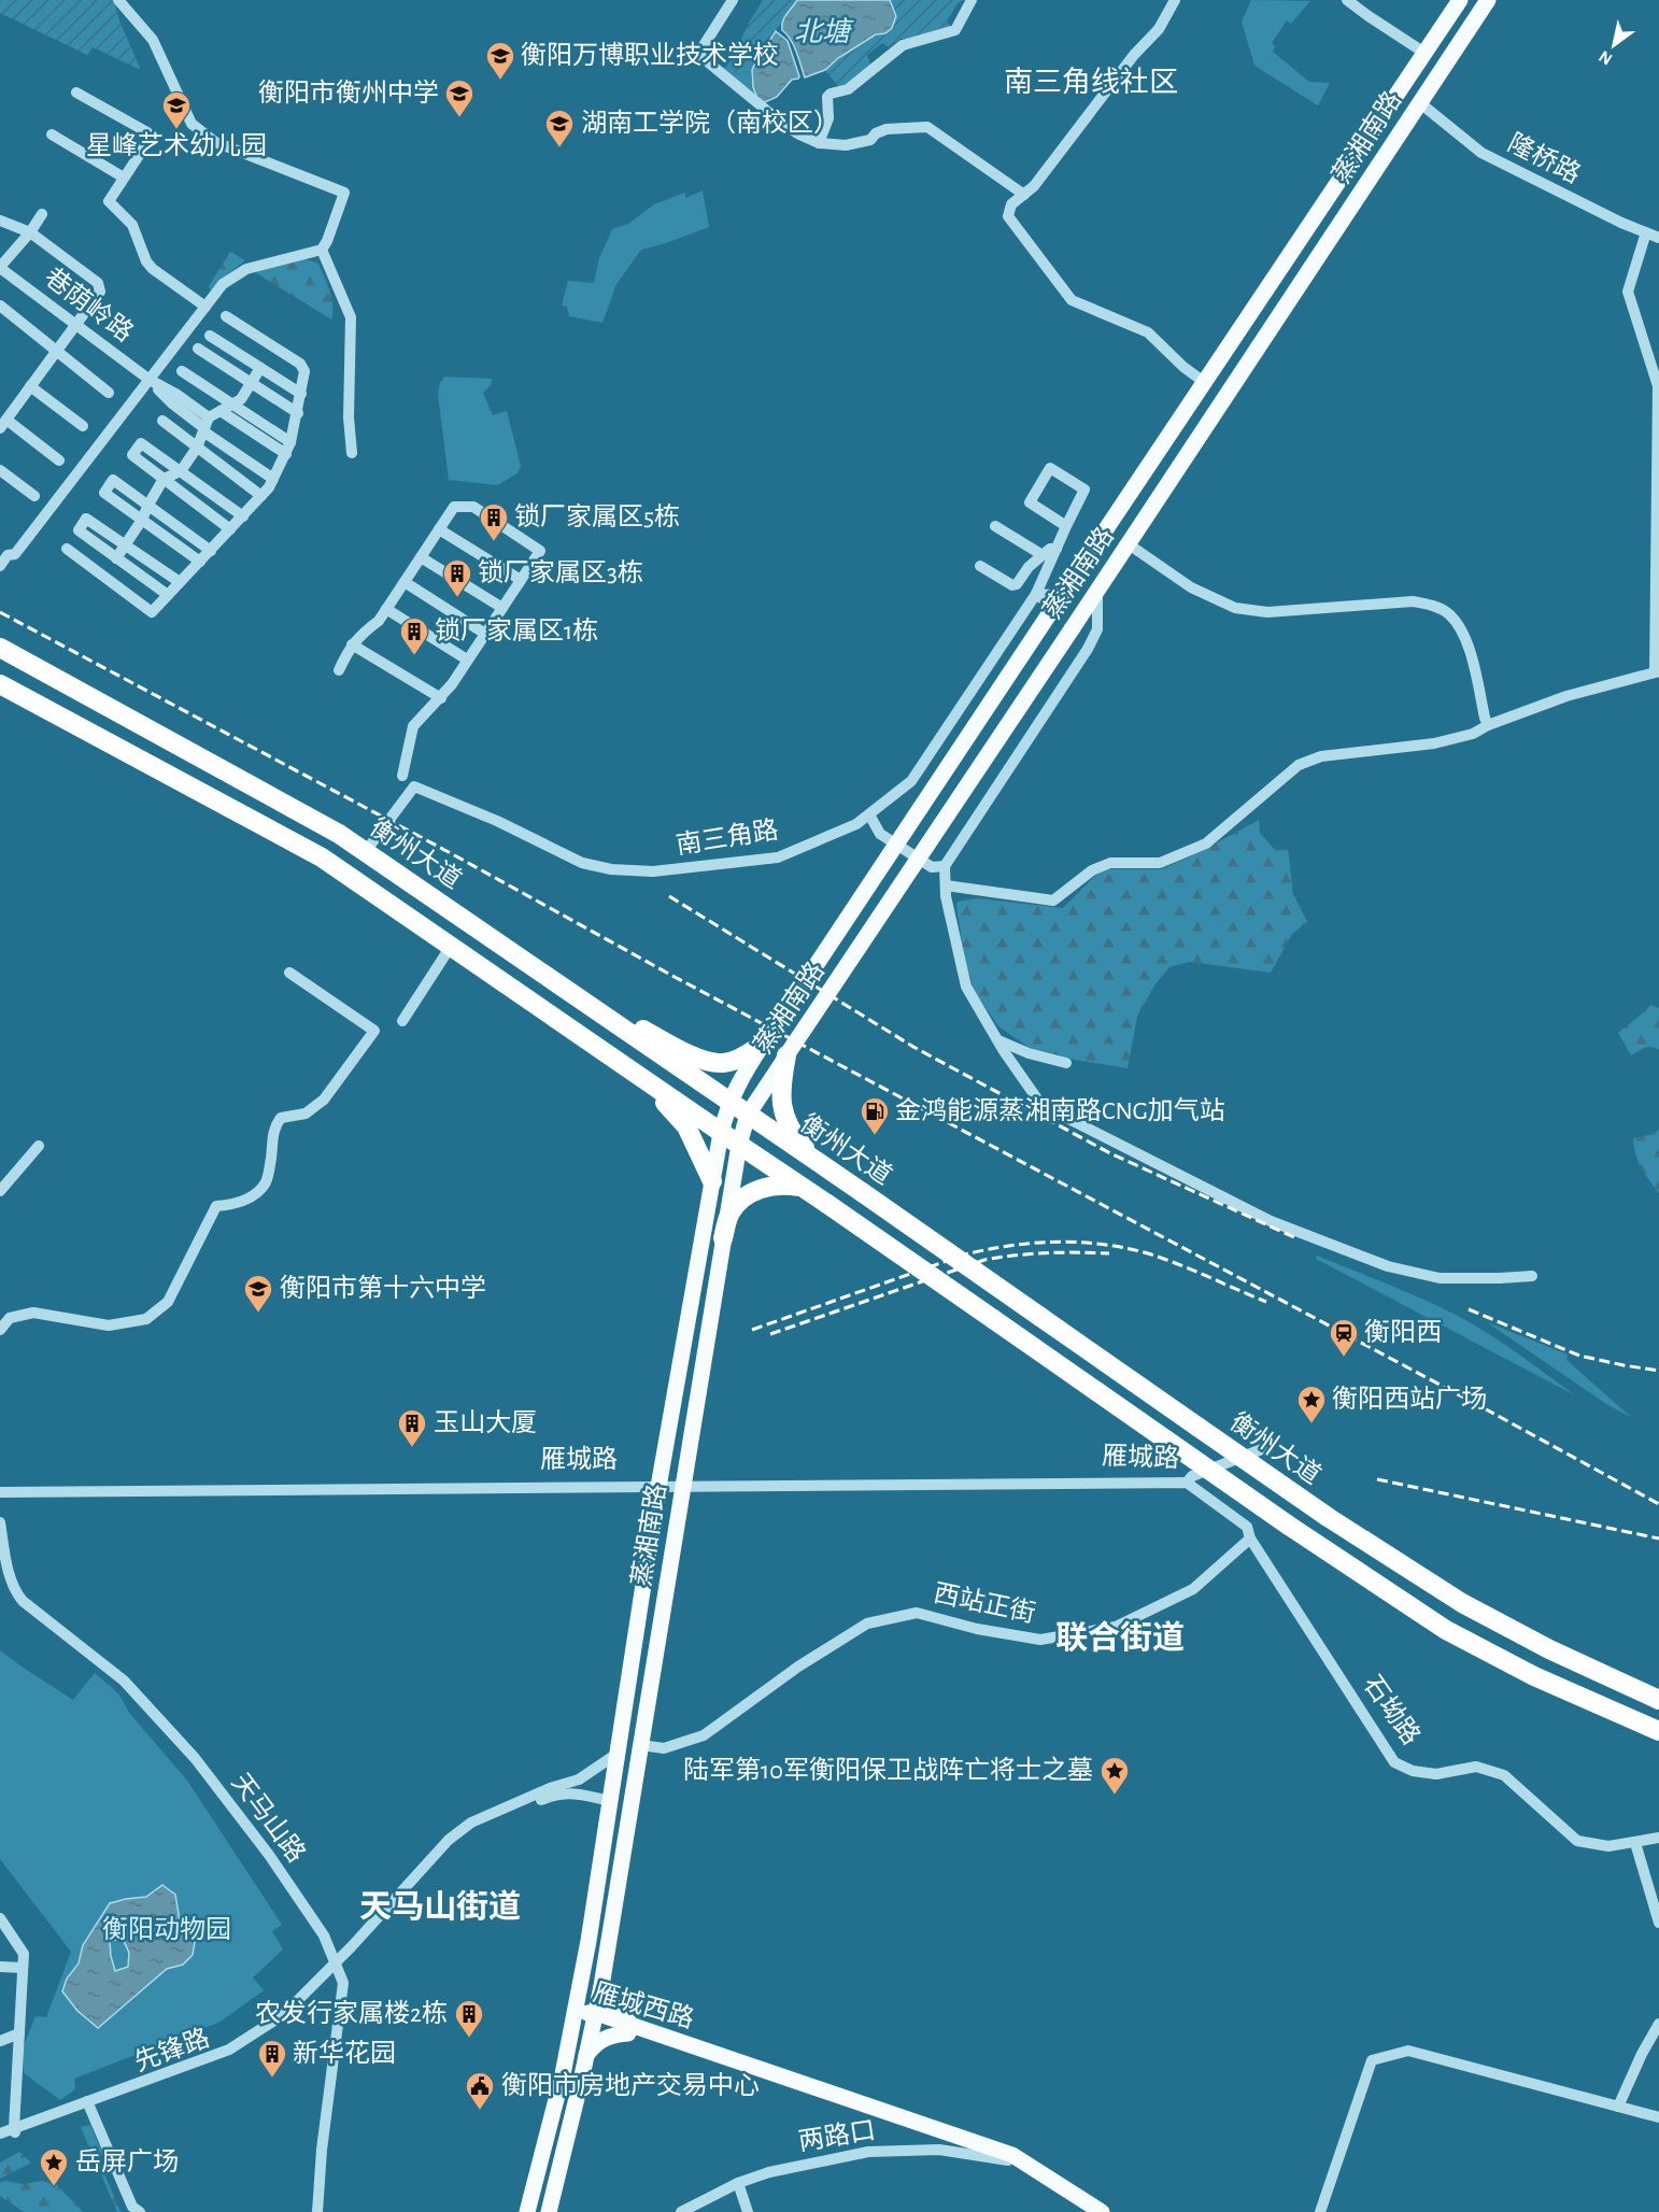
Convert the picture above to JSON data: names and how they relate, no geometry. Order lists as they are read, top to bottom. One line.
{"streets":{"highway":["衡州大道"],"main road":["蒸湘南路","雁城西路"],"street":["隆桥路","巷荫岭路","南三角路","雁城路","西站正街","石坳路","天马山路","先锋路","两路口"]},"crossings":[["蒸湘南路","隆桥路"],["蒸湘南路","衡州大道"],["蒸湘南路","雁城路"],["蒸湘南路","西站正街"],["蒸湘南路","雁城西路"],["南三角路","衡州大道"],["雁城路","西站正街"],["雁城路","石坳路"],["西站正街","石坳路"],["天马山路","先锋路"],["雁城西路","两路口"]],"districts":["南三角线社区","联合街道","天马山街道"],"water":["北塘"],"parks":["衡阳动物园"],"places":{"school or university":["衡阳万博职业技术学校","衡阳市衡州中学","星峰艺术幼儿园","湖南工学院（南校区）","衡阳市第十六中学"],"building":["锁厂家属区5栋","锁厂家属区3栋","锁厂家属区1栋","玉山大厦","农发行家属楼2栋","新华花园"],"fuel station":["金鸿能源蒸湘南路CNG加气站"],"station":["衡阳西"],"place":["衡阳西站广场","陆军第10军衡阳保卫战阵亡将士之墓","岳屏广场"],"public building":["衡阳市房地产交易中心"]},"north":"bottom left"}
